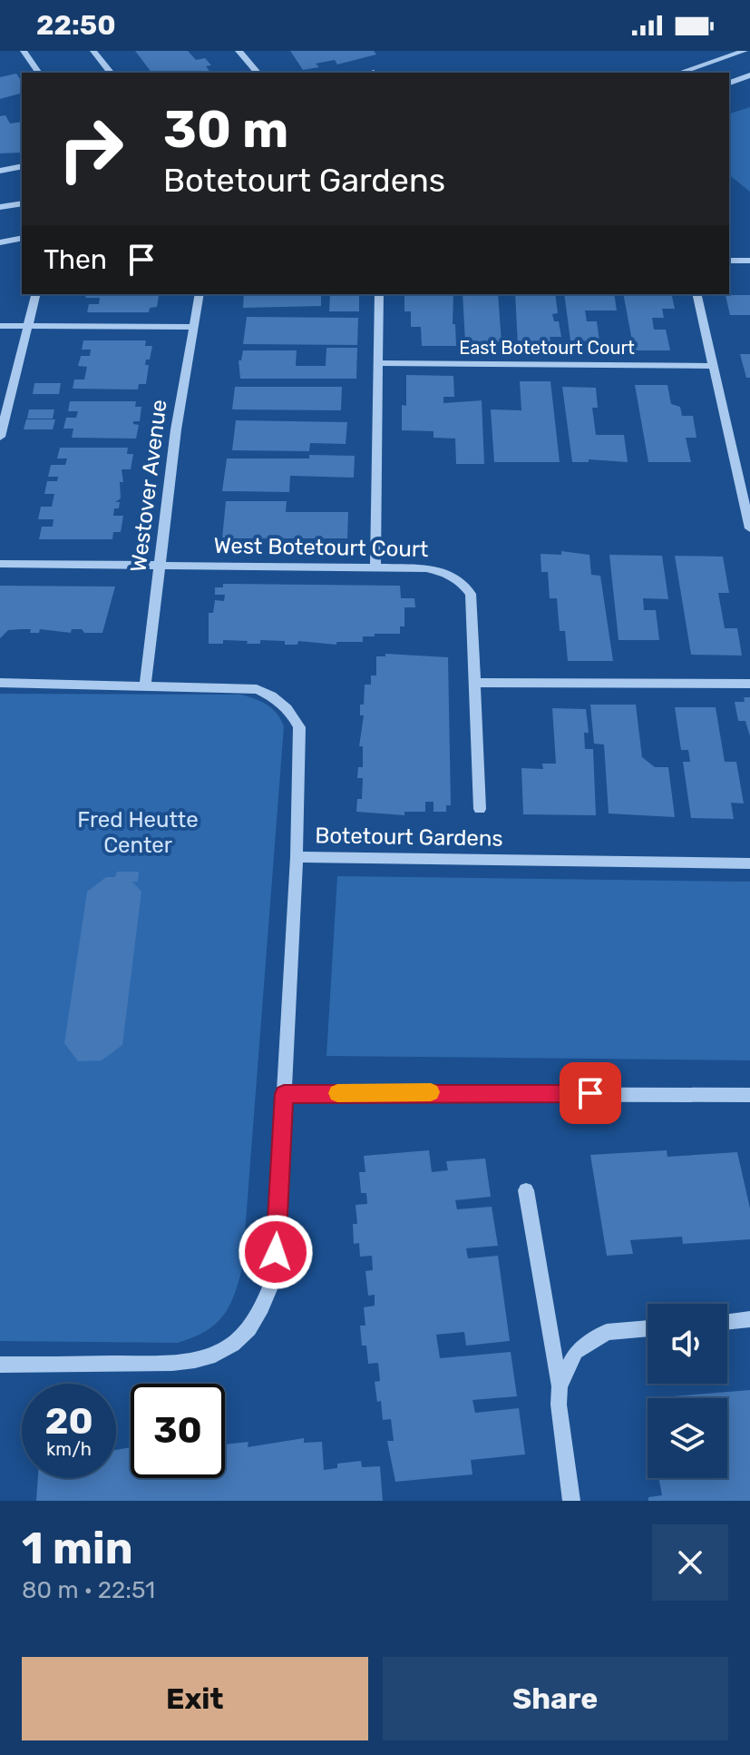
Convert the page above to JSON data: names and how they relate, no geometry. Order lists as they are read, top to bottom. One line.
{"streets":{"street":["East Botetourt Court","Westover Avenue","West Botetourt Court","Botetourt Gardens"]},"crossings":[["Westover Avenue","West Botetourt Court"],["Westover Avenue","Botetourt Gardens"]],"parks":["Fred Heutte Center"],"page":{"status":"22:50","turn":["30 m","Botetourt Gardens"],"then":"Then","speed":"20 km/h","limit":"30","heading":["1 min","80 m · 22:51"],"buttons":["Exit","Share"]}}
